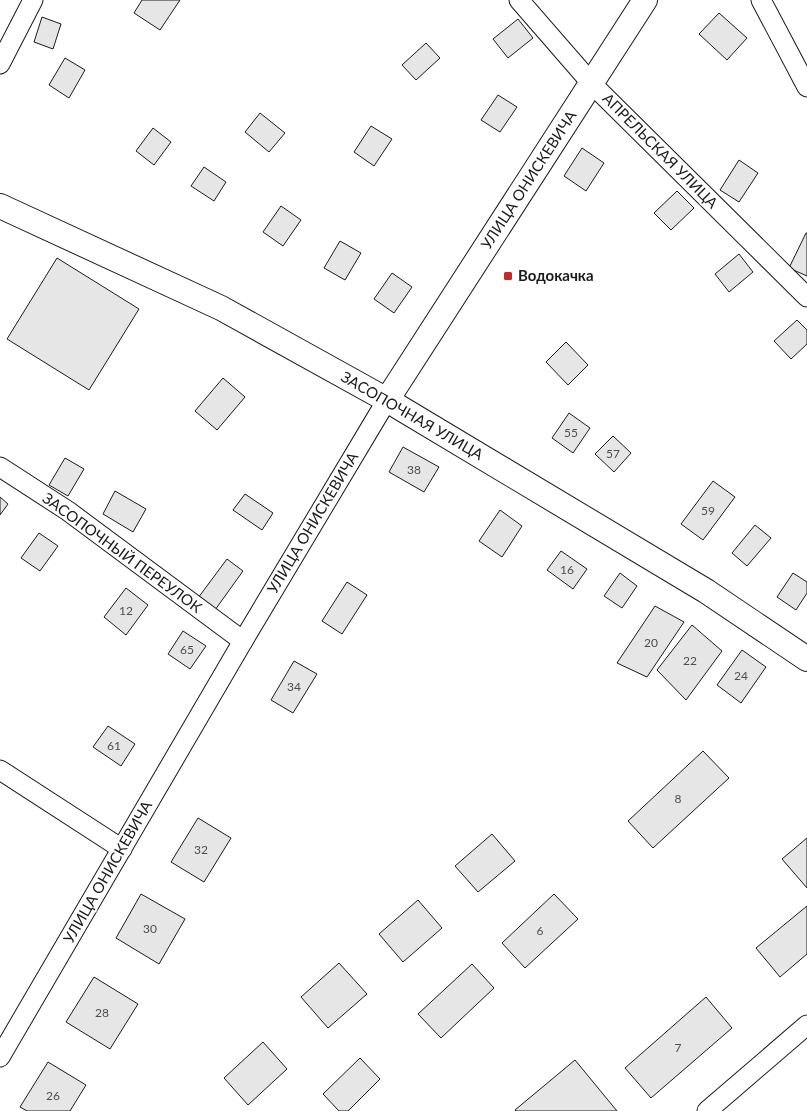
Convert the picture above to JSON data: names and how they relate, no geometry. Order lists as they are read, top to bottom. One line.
{"streets":{"street":["АПРЕЛЬСКАЯ УЛИЦА","УЛИЦА ОНИСКЕВИЧА","ЗАСОПОЧНАЯ УЛИЦА","ЗАСОПОЧНЫЙ ПЕРЕУЛОК"]},"crossings":[["АПРЕЛЬСКАЯ УЛИЦА","УЛИЦА ОНИСКЕВИЧА"],["УЛИЦА ОНИСКЕВИЧА","ЗАСОПОЧНАЯ УЛИЦА"],["УЛИЦА ОНИСКЕВИЧА","ЗАСОПОЧНЫЙ ПЕРЕУЛОК"]],"places":{"transit":["Водокачка"]},"house_numbers":["55","57","38","59","16","12","20","65","22","24","34","61","8","32","30","6","28","7","26"]}
